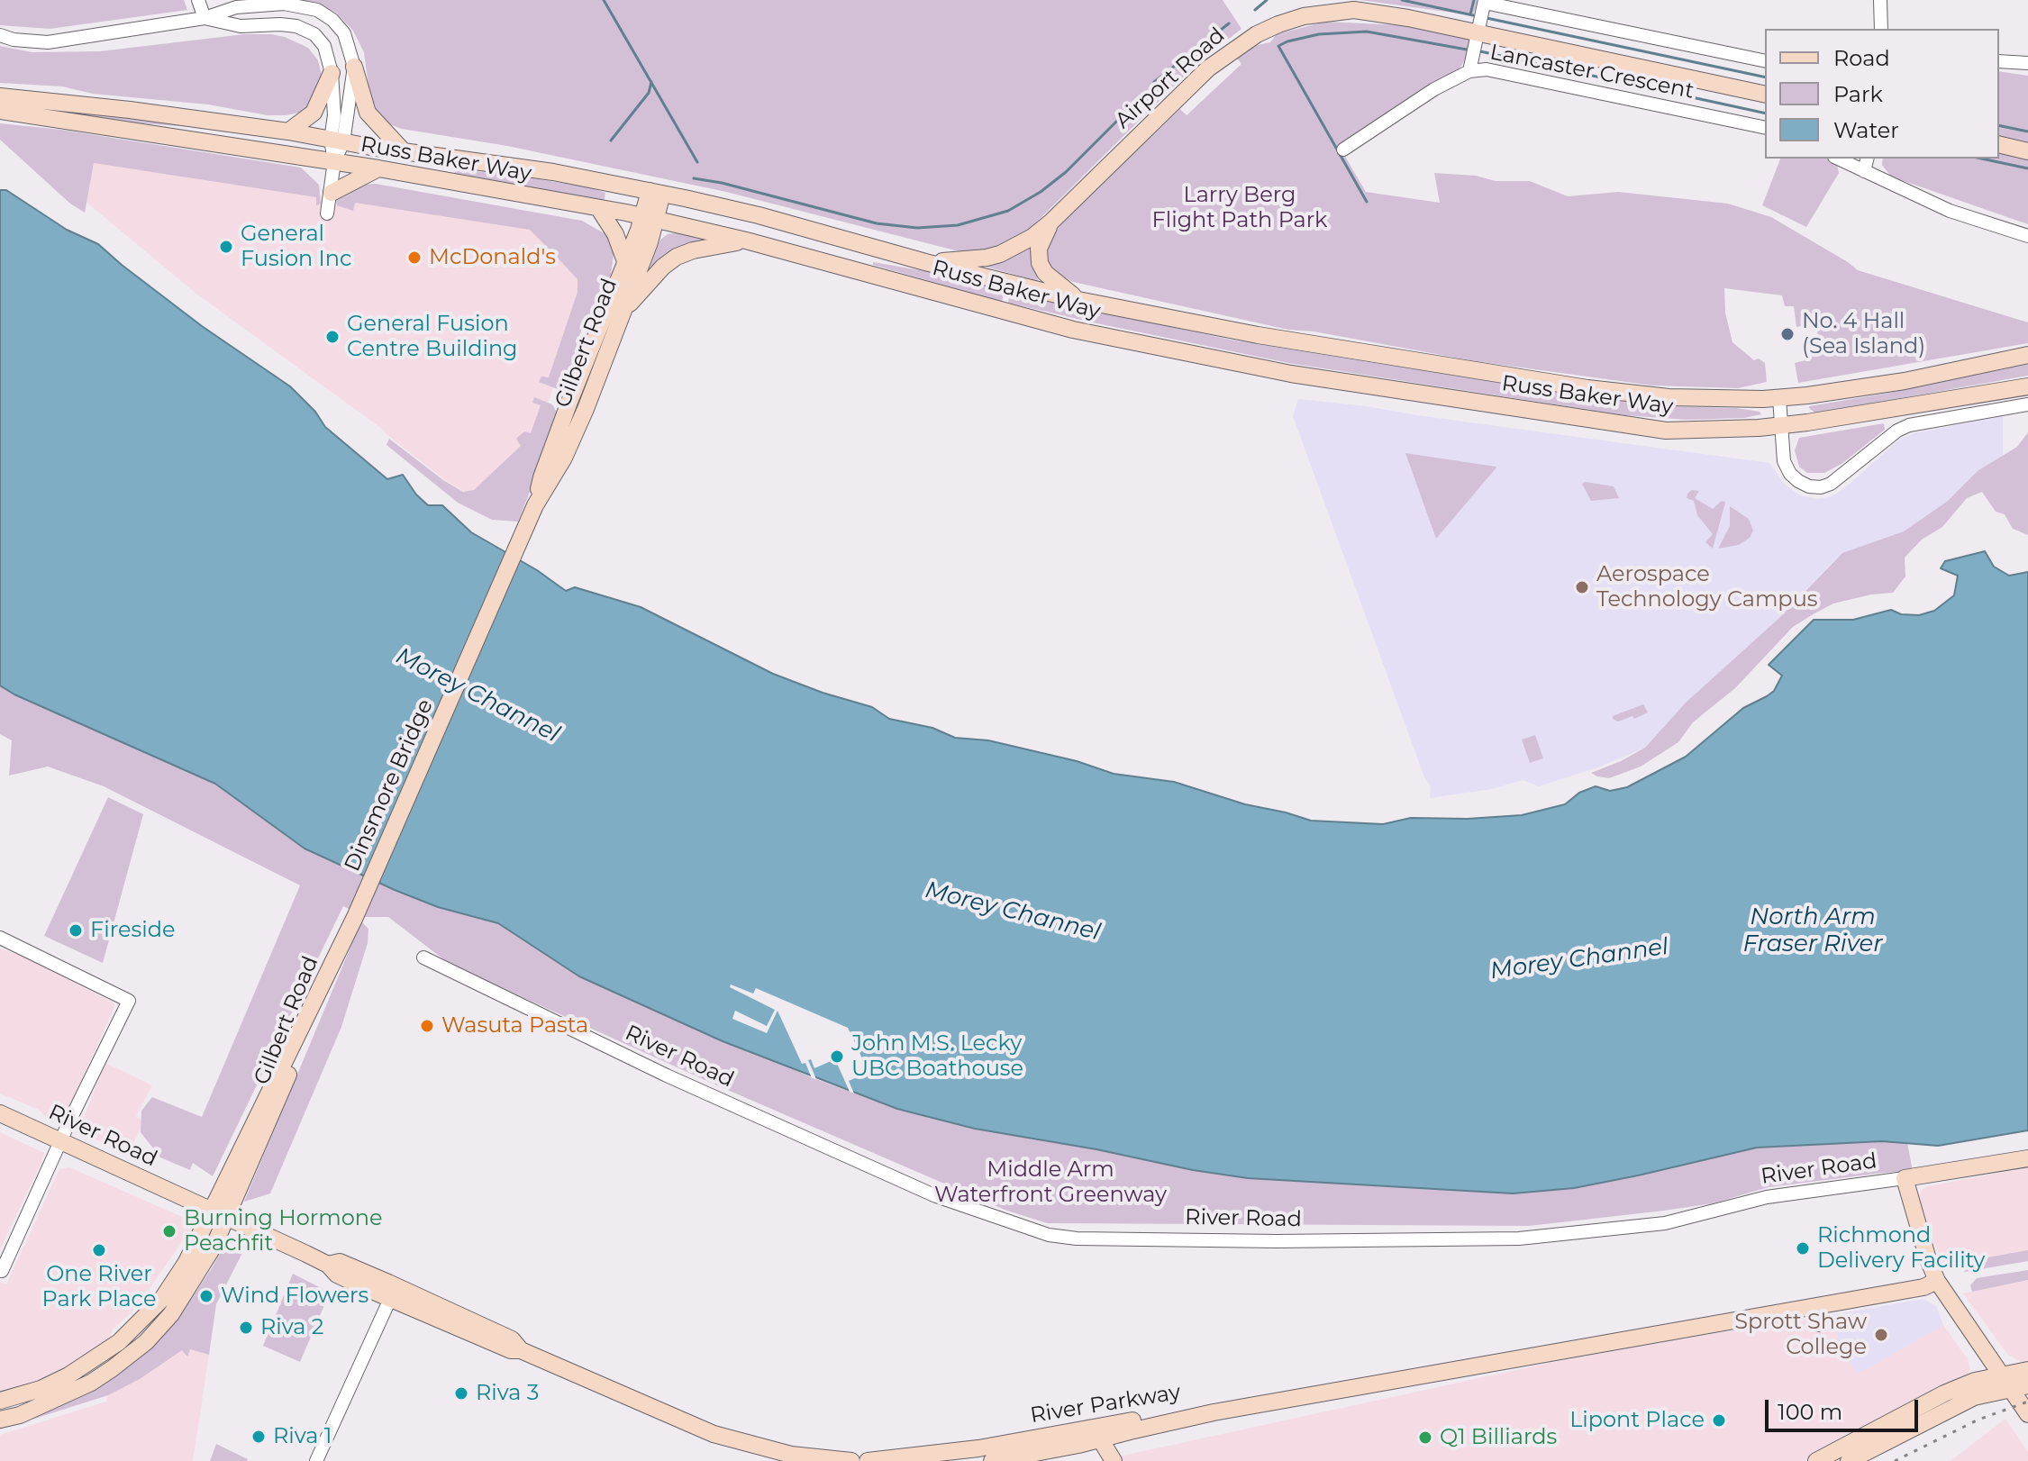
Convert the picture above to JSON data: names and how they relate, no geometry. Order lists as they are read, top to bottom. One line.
{"streets":{"main road":["Airport Road","Russ Baker Way","Gilbert Road","Dinsmore Bridge","River Road","River Parkway"],"street":["Lancaster Crescent"]},"crossings":[["Airport Road","Russ Baker Way"],["Russ Baker Way","Gilbert Road"],["Gilbert Road","Dinsmore Bridge"],["Gilbert Road","River Road"]],"water":["Morey Channel","North Arm Fraser River"],"parks":["Larry Berg Flight Path Park","Middle Arm Waterfront Greenway"],"places":["General Fusion Inc","McDonald's","No. 4 Hall (Sea Island)","General Fusion Centre Building","Aerospace Technology Campus","Fireside","Wasuta Pasta","John M.S. Lecky UBC Boathouse","Burning Hormone Peachfit","Richmond Delivery Facility","One River Park Place","Wind Flowers","Riva 2","Sprott Shaw College","Riva 3","Lipont Place","Riva 1","Q1 Billiards"],"legend":["Road","Park","Water"],"scale_bar":"100 m"}
